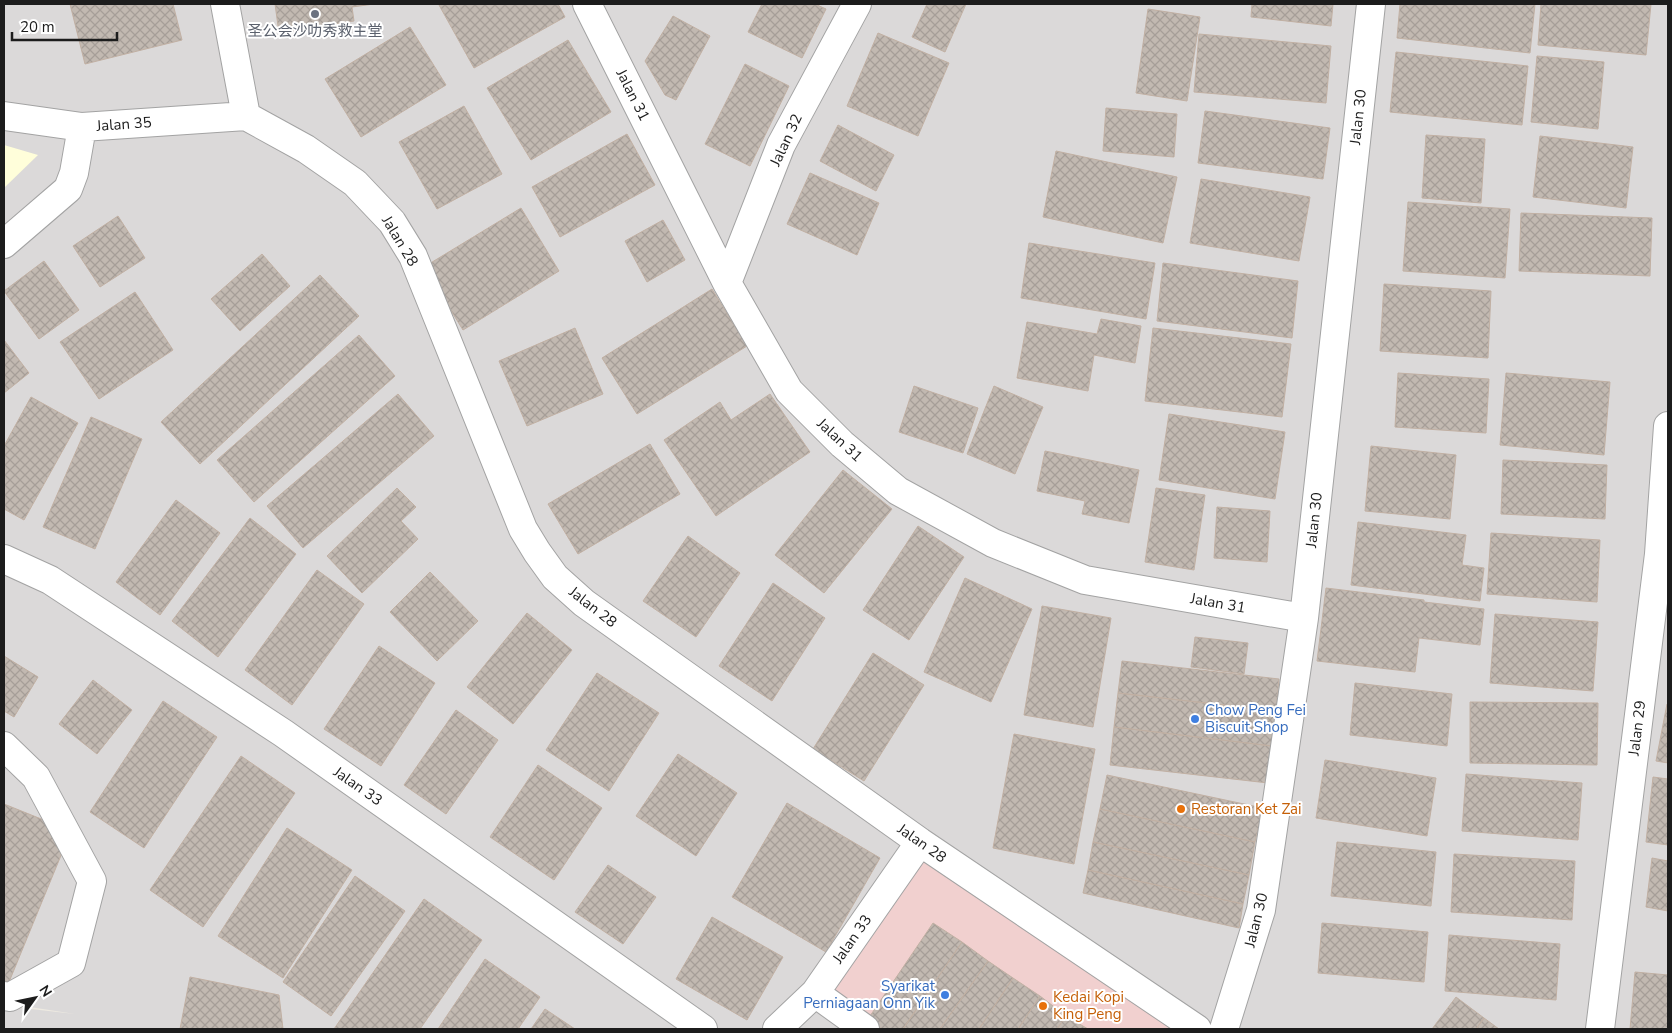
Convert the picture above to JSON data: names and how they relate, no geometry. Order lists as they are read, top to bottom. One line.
{"streets":{"street":["Jalan 31","Jalan 30","Jalan 35","Jalan 32","Jalan 28","Jalan 29","Jalan 33"]},"crossings":[["Jalan 31","Jalan 30"],["Jalan 31","Jalan 32"],["Jalan 35","Jalan 28"],["Jalan 28","Jalan 33"]],"places":["圣公会沙叻秀救主堂","Chow Peng Fei Biscuit Shop","Restoran Ket Zai","Syarikat Perniagaan Onn Yik","Kedai Kopi King Peng"],"scale_bar":"20 m","north":"top right"}
